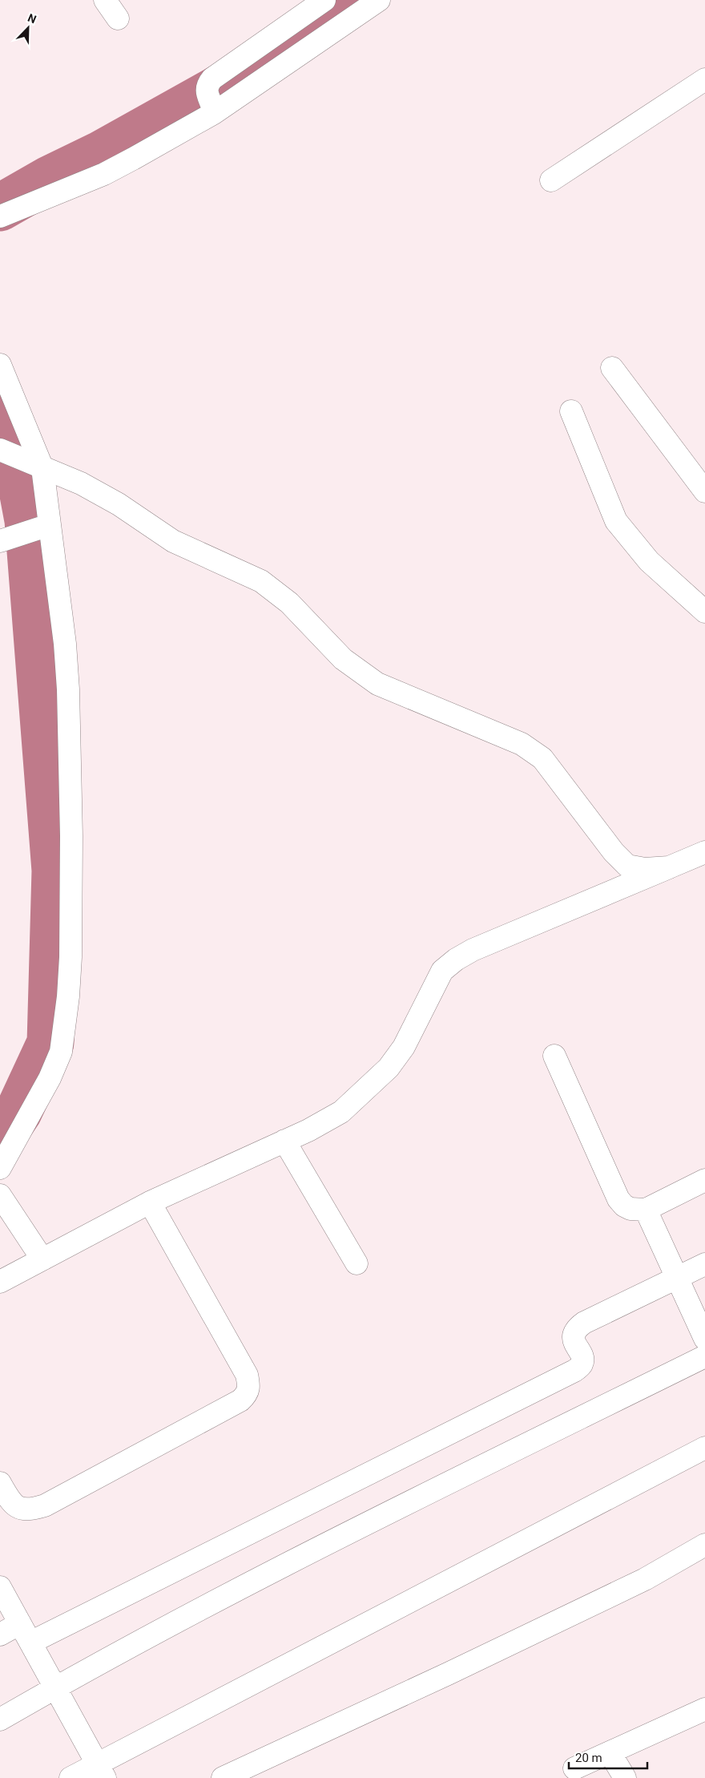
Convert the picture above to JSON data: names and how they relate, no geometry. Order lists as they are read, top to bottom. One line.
{"scale_bar":"20 m","north":"top right"}
